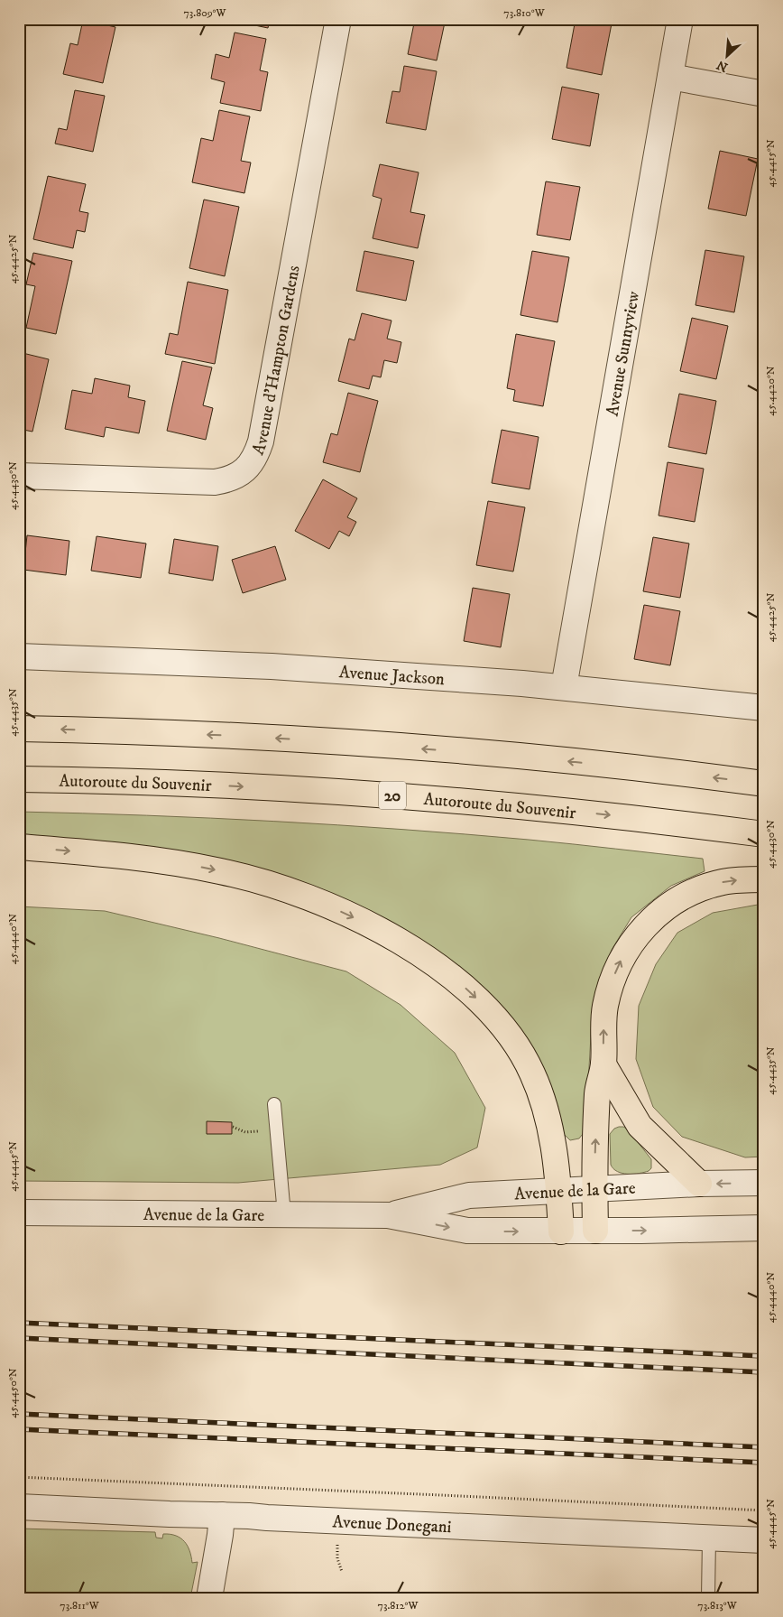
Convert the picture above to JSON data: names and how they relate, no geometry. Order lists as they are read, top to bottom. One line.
{"streets":{"highway":["Autoroute du Souvenir","20"],"street":["Avenue Sunnyview","Avenue d'Hampton Gardens","Avenue Jackson","Avenue de la Gare","Avenue Donegani"]},"crossings":[["Avenue Sunnyview","Avenue Jackson"]],"north":"bottom left","coordinates":["73.809°W","73.810°W","45.4415°N","45.4425°N","45.4420°N","45.4430°N","45.4435°N","45.4440°N","45.4445°N","45.4450°N","73.811°W","73.812°W","73.813°W"]}
